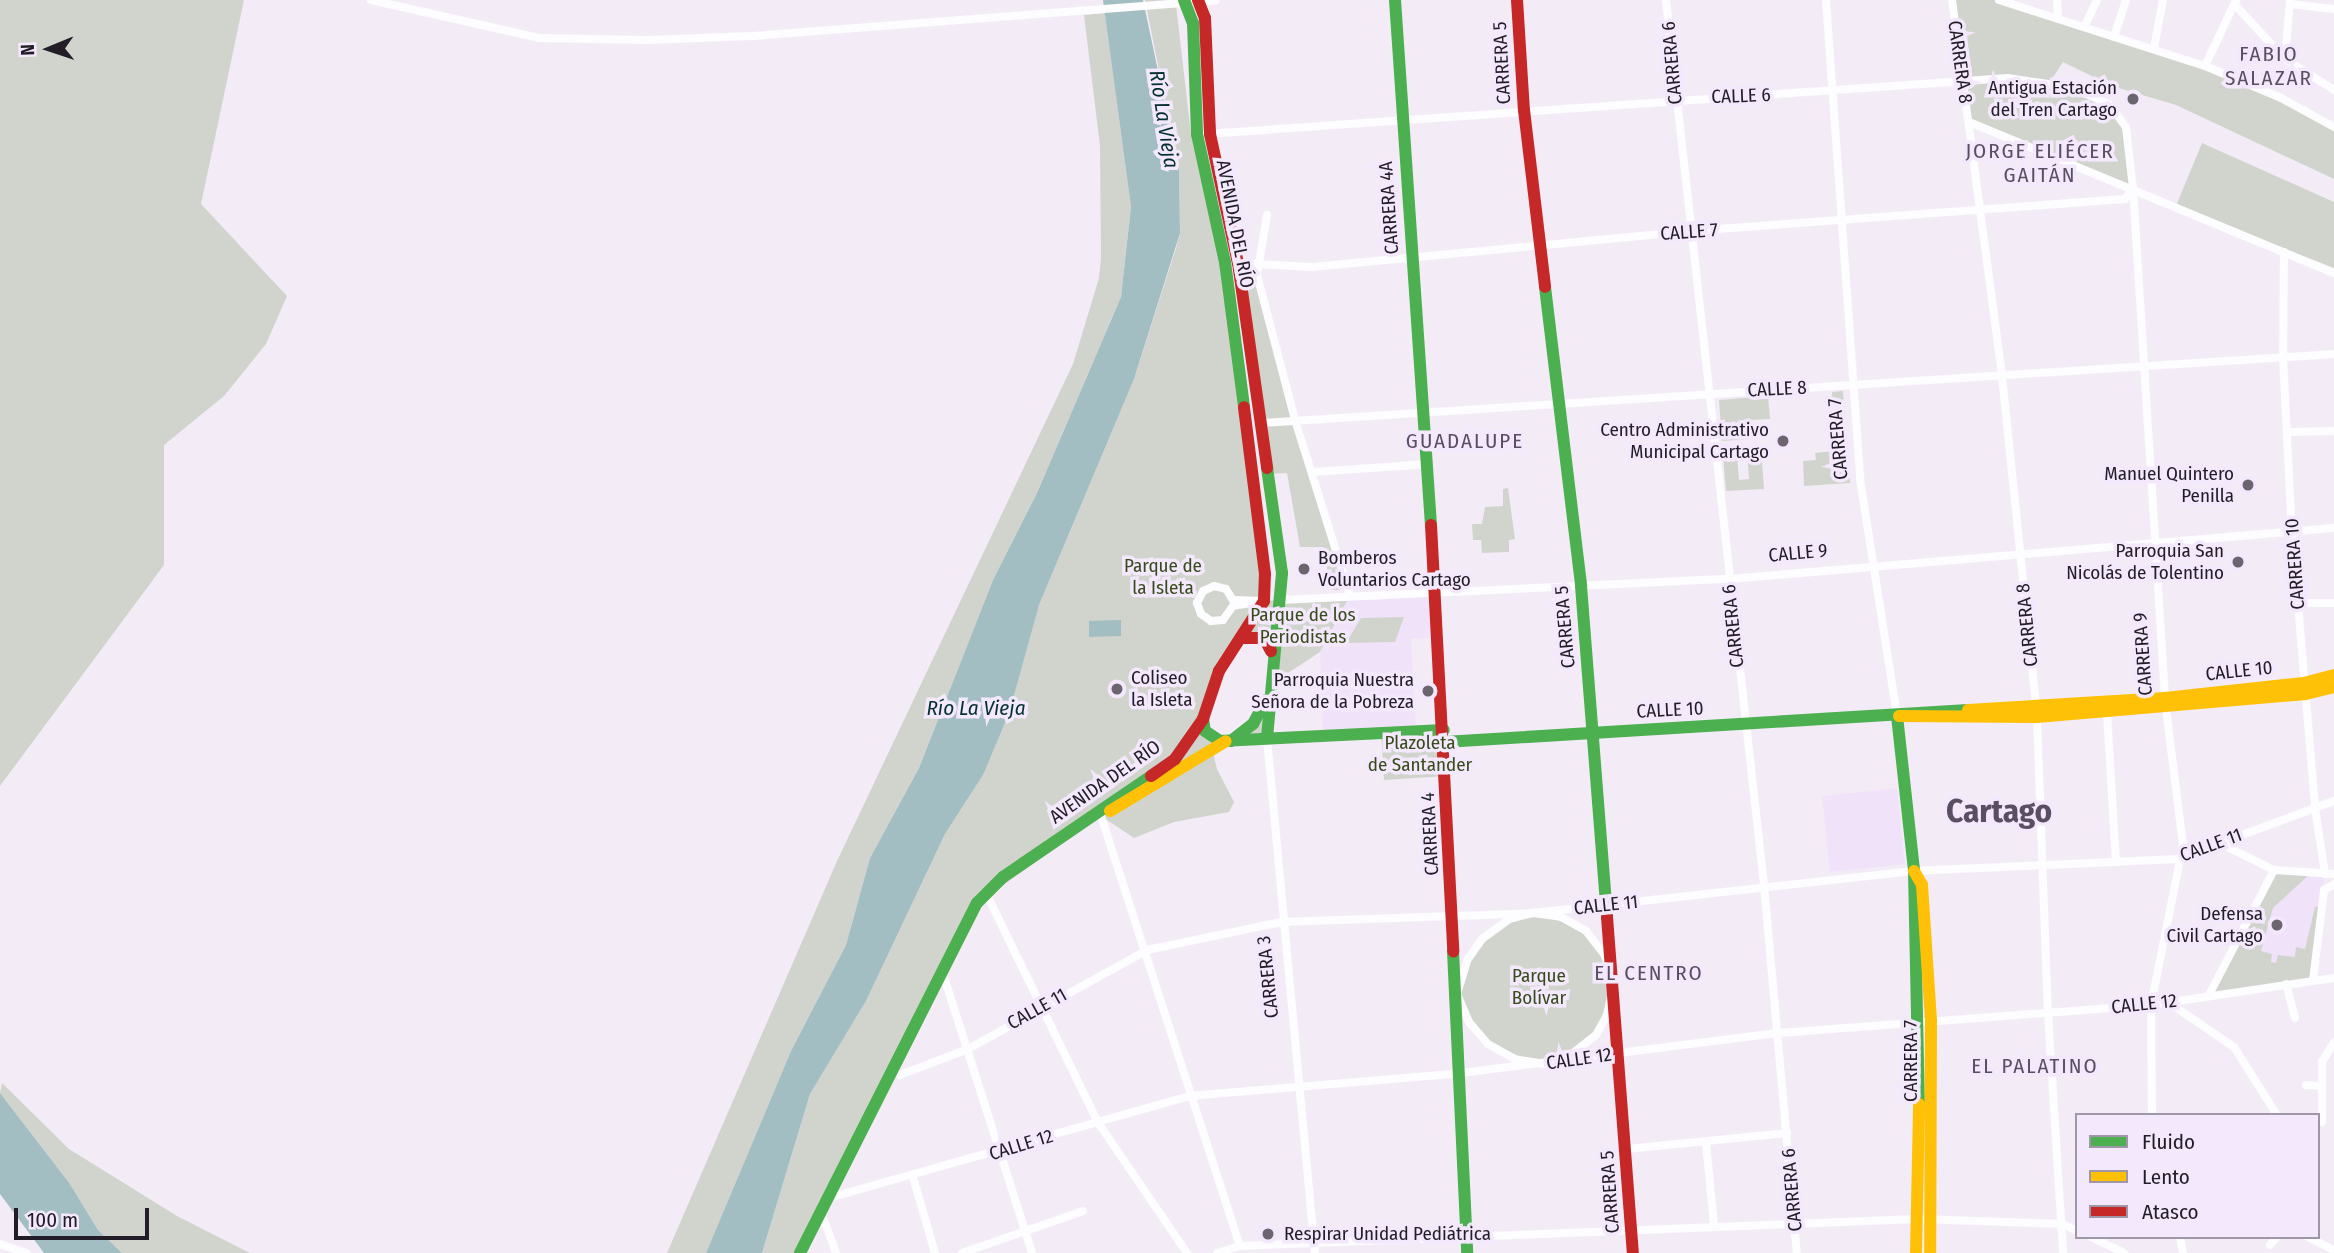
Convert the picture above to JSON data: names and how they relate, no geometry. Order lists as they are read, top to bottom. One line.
{"streets":{"main road":["CARRERA 5","CARRERA 4A","AVENIDA DEL RÍO","CARRERA 7","CALLE 9","CALLE 10","CARRERA 4","CARRERA 3"],"street":["CARRERA 8","CARRERA 6","CALLE 6","CALLE 7","CALLE 8","CARRERA 10","CARRERA 9","CALLE 11","CALLE 12"]},"crossings":[["CARRERA 8","CALLE 6"],["CARRERA 8","CALLE 7"],["CARRERA 8","CALLE 8"],["CARRERA 8","CALLE 9"],["CARRERA 8","CALLE 10"],["CARRERA 8","CALLE 11"],["CARRERA 8","CALLE 12"],["CARRERA 5","CALLE 6"],["CARRERA 5","CALLE 7"],["CARRERA 5","CALLE 8"],["CARRERA 5","CALLE 9"],["CARRERA 5","CALLE 10"],["CARRERA 5","CARRERA 4"],["CARRERA 5","CALLE 11"],["CARRERA 5","CALLE 12"],["CARRERA 6","CALLE 6"],["CARRERA 6","CALLE 7"],["CARRERA 6","CALLE 8"],["CARRERA 6","CALLE 9"],["CARRERA 6","CALLE 10"],["CARRERA 6","CALLE 11"],["CARRERA 6","CALLE 12"],["CALLE 6","CARRERA 4A"],["CALLE 6","AVENIDA DEL RÍO"],["CALLE 6","CALLE 7"],["CALLE 6","CARRERA 7"],["CALLE 6","CARRERA 9"],["CARRERA 4A","CALLE 7"],["CARRERA 4A","CALLE 8"],["CARRERA 4A","CARRERA 4"],["AVENIDA DEL RÍO","CALLE 7"],["AVENIDA DEL RÍO","CALLE 8"],["AVENIDA DEL RÍO","CALLE 9"],["AVENIDA DEL RÍO","CALLE 10"],["AVENIDA DEL RÍO","CALLE 11"],["AVENIDA DEL RÍO","CARRERA 3"],["AVENIDA DEL RÍO","CALLE 12"],["CALLE 7","CARRERA 7"],["CALLE 7","CARRERA 9"],["CALLE 8","CARRERA 7"],["CALLE 8","CARRERA 10"],["CALLE 8","CARRERA 9"],["CALLE 8","CARRERA 4"],["CARRERA 7","CALLE 9"],["CARRERA 7","CALLE 10"],["CARRERA 7","CALLE 11"],["CARRERA 7","CALLE 12"],["CALLE 9","CARRERA 10"],["CALLE 9","CARRERA 9"],["CALLE 9","CARRERA 4"],["CARRERA 10","CALLE 10"],["CARRERA 10","CALLE 11"],["CARRERA 9","CALLE 10"],["CARRERA 9","CALLE 11"],["CARRERA 9","CALLE 12"],["CALLE 10","CARRERA 4"],["CALLE 10","CARRERA 3"],["CARRERA 4","CALLE 11"],["CARRERA 4","CALLE 12"],["CALLE 11","CARRERA 3"],["CALLE 11","CALLE 12"],["CARRERA 3","CALLE 12"]],"districts":["FABIO SALAZAR","JORGE ELIÉCER GAITÁN","GUADALUPE","Cartago","EL CENTRO","EL PALATINO"],"water":["Río La Vieja"],"parks":["Parque de la Isleta","Parque de los Periodistas","Plazoleta de Santander","Parque Bolívar"],"places":["Antigua Estación del Tren Cartago","Centro Administrativo Municipal Cartago","Manuel Quintero Penilla","Parroquia San Nicolás de Tolentino","Bomberos Voluntarios Cartago","Coliseo la Isleta","Parroquia Nuestra Señora de la Pobreza","Defensa Civil Cartago","Respirar Unidad Pediátrica"],"legend":["Fluido","Lento","Atasco"],"scale_bar":"100 m","north":"left"}
